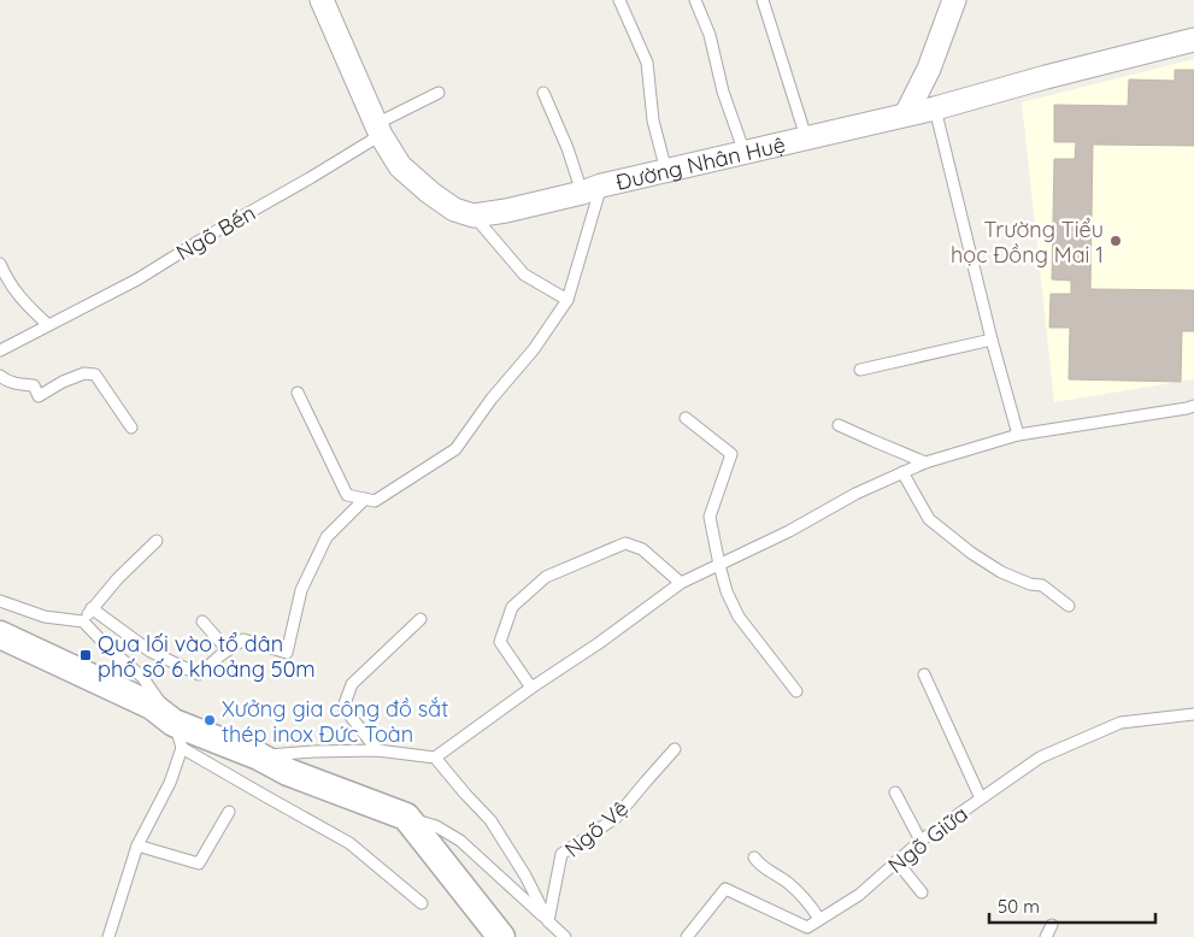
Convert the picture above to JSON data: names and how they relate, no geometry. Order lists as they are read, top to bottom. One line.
{"streets":{"street":["Đường Nhân Huệ"],"lane":["Ngõ Bến","Ngõ Vệ","Ngõ Giữa"]},"places":{"other":["Trường Tiểu học Đồng Mai 1","Xưởng gia công đồ sắt thép inox Đức Toàn"],"transit":["Qua lối vào tổ dân phố số 6 khoảng 50m"]},"scale_bar":"50 m"}
